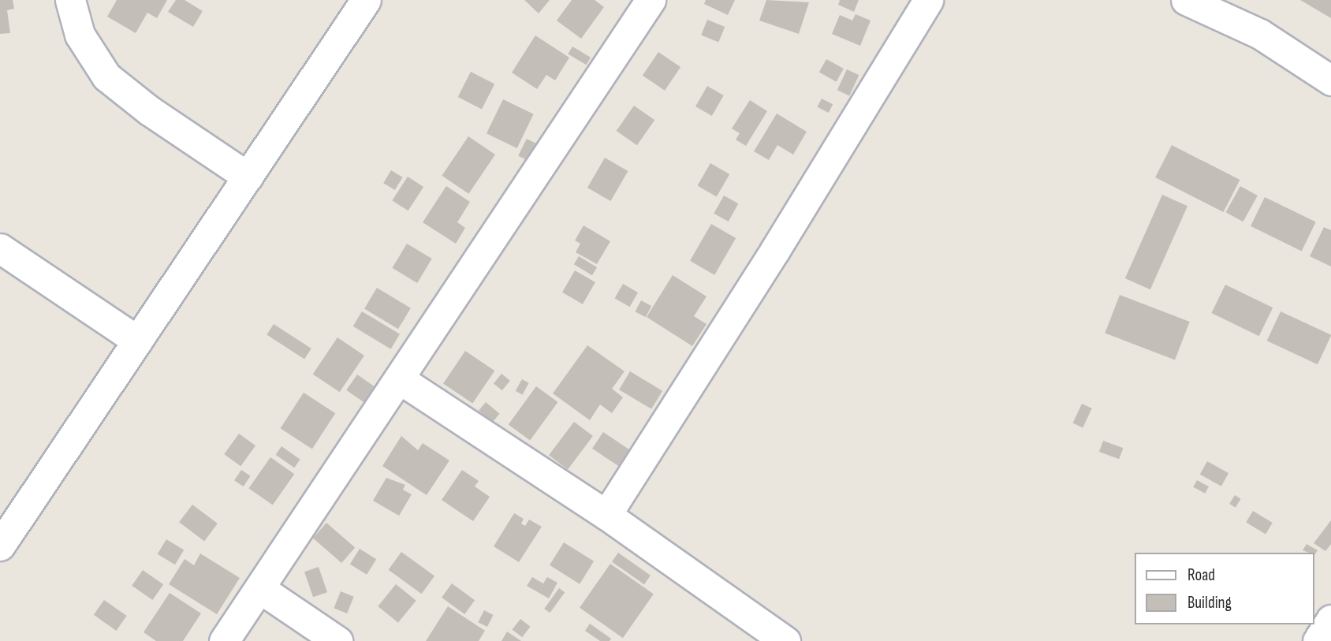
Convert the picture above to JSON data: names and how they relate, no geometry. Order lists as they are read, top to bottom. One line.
{"legend":["Road","Building"]}
